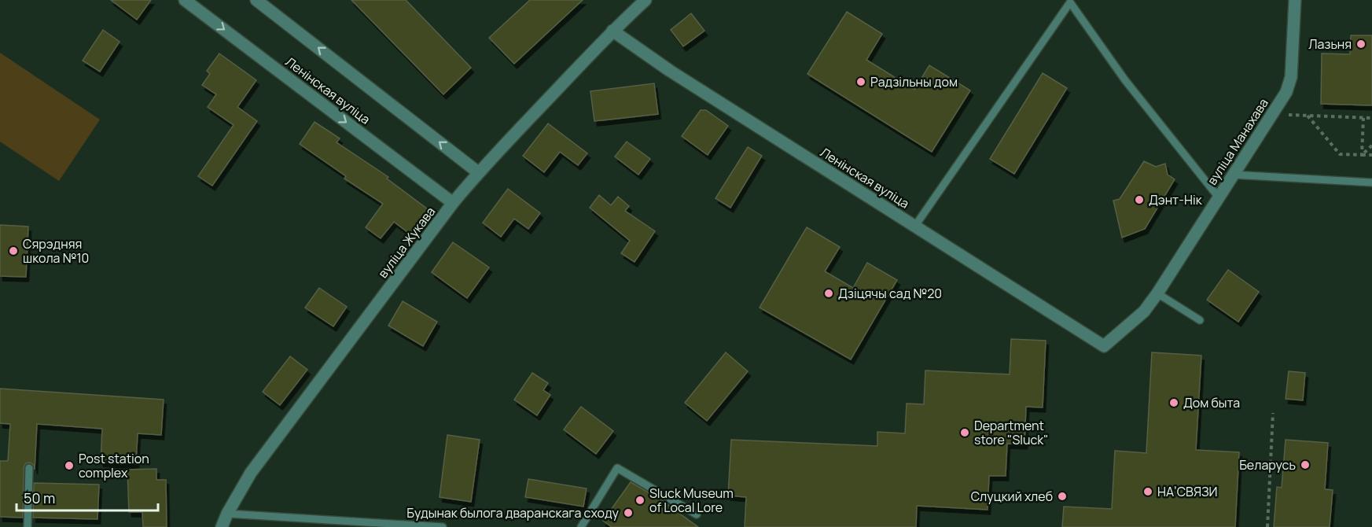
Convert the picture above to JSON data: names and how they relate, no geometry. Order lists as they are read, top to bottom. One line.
{"streets":{"street":["Ленінская вуліца","вуліца Манахава","вуліца Жукава"]},"crossings":[["Ленінская вуліца","вуліца Манахава"],["Ленінская вуліца","вуліца Жукава"]],"places":["Лазьня","Радзільны дом","Дэнт-Нік","Сярэдняя школа №10","Дзіцячы сад №20","Дом быта","Department store \"Sluck\"","Беларусь","Post station complex","НАʼСВЯЗИ","Слуцкий хлеб","Sluck Museum of Local Lore","Будынак былога дваранскага сходу"],"scale_bar":"50 m"}
